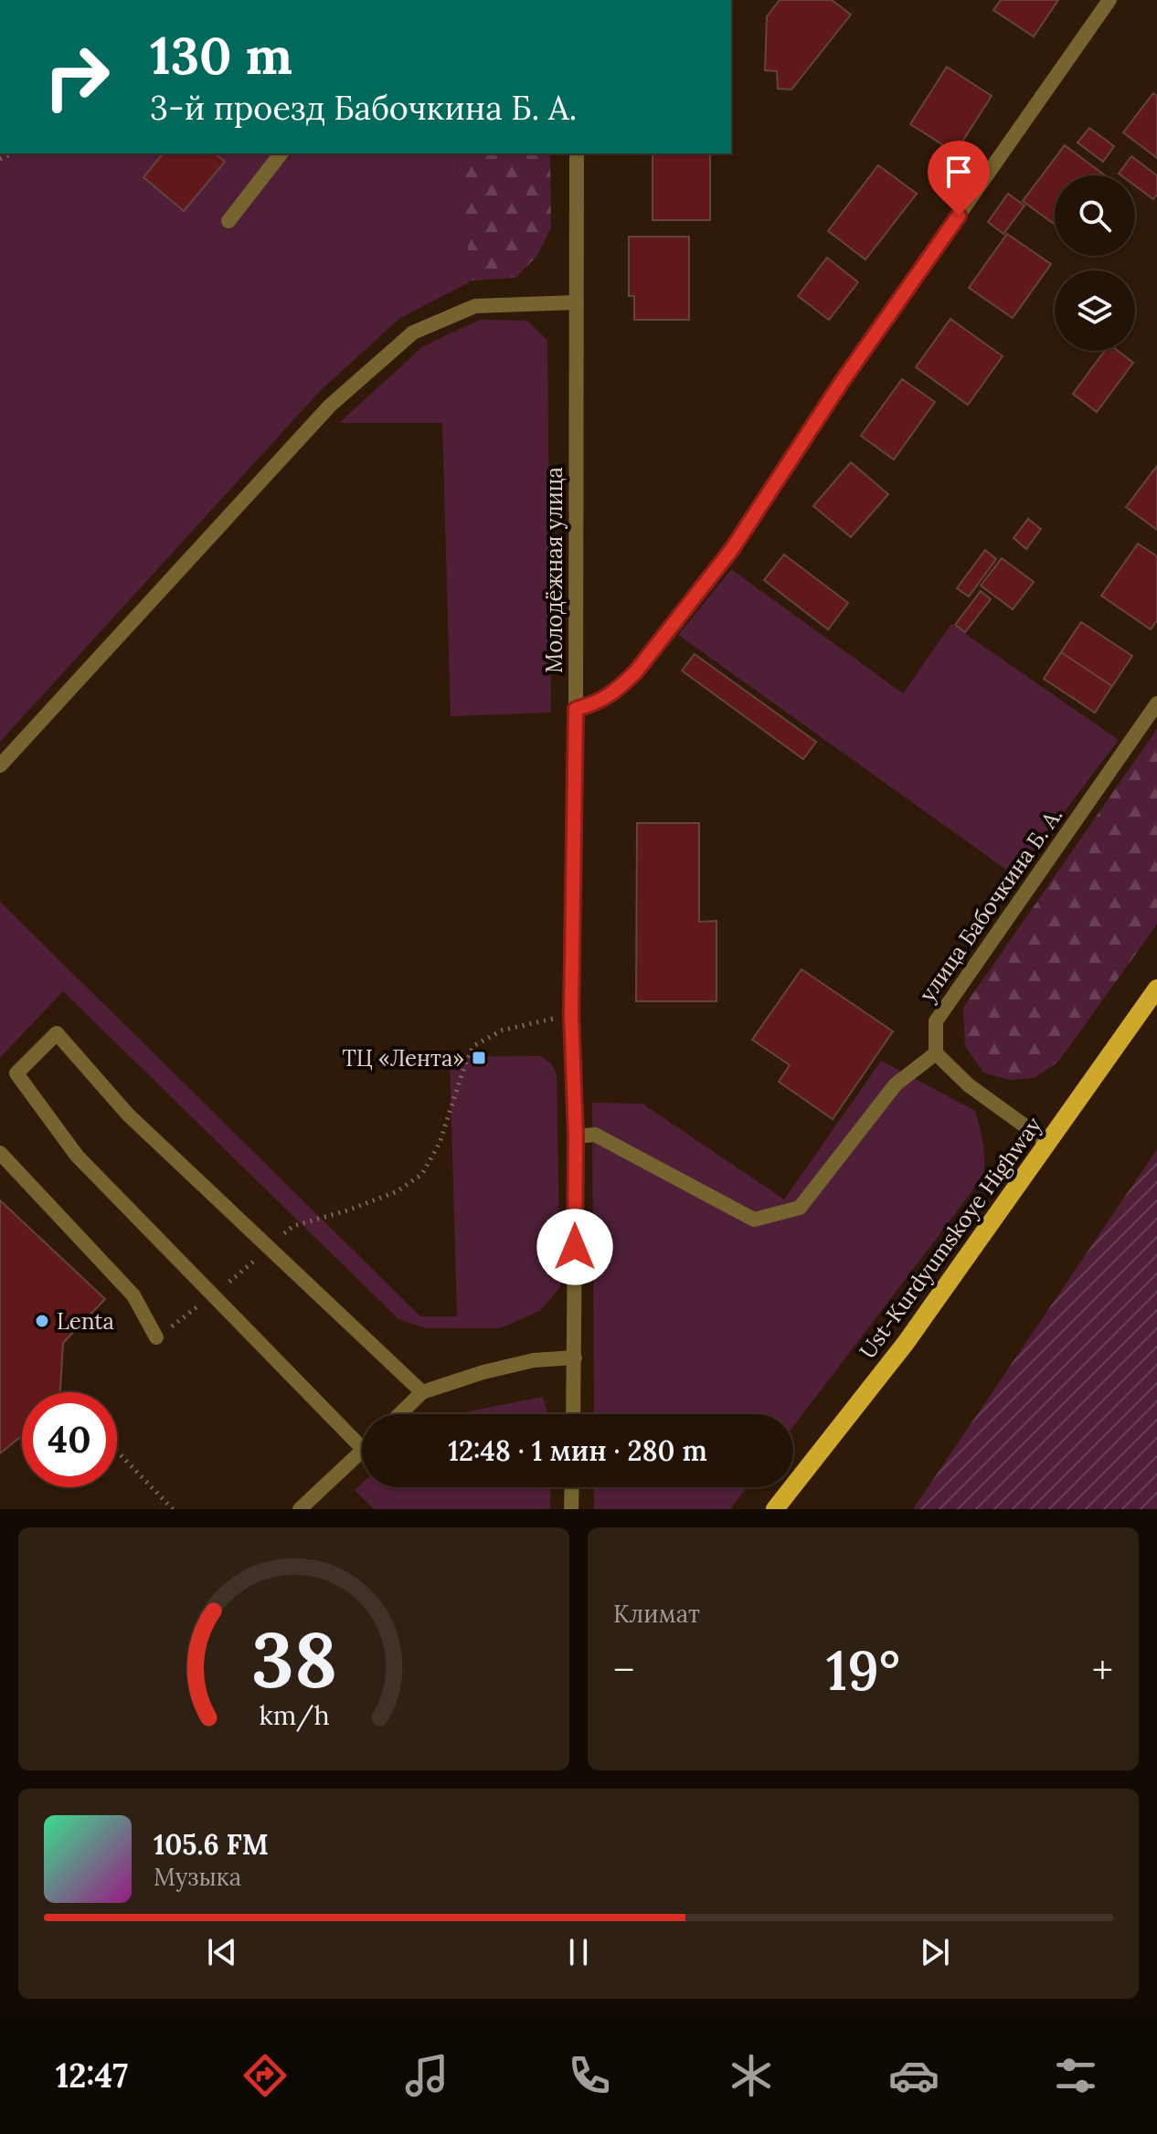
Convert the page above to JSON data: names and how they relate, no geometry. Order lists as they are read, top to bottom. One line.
{"streets":{"main road":["Ust-Kurdyumskoye Highway"],"street":["Молодёжная улица","улица Бабочкина Б. А."]},"places":{"transit":["ТЦ «Лента»"],"other":["Lenta"]},"page":{"turn":["130 m","3-й проезд Бабочкина Б. А."],"limit":"40","trip":"12:48 · 1 мин · 280 m","tile":"Климат","heat":["−","19°","+"],"song":["105.6 FM","Музыка"],"tabs":"12:47","gauge":["38","km/h"]}}
